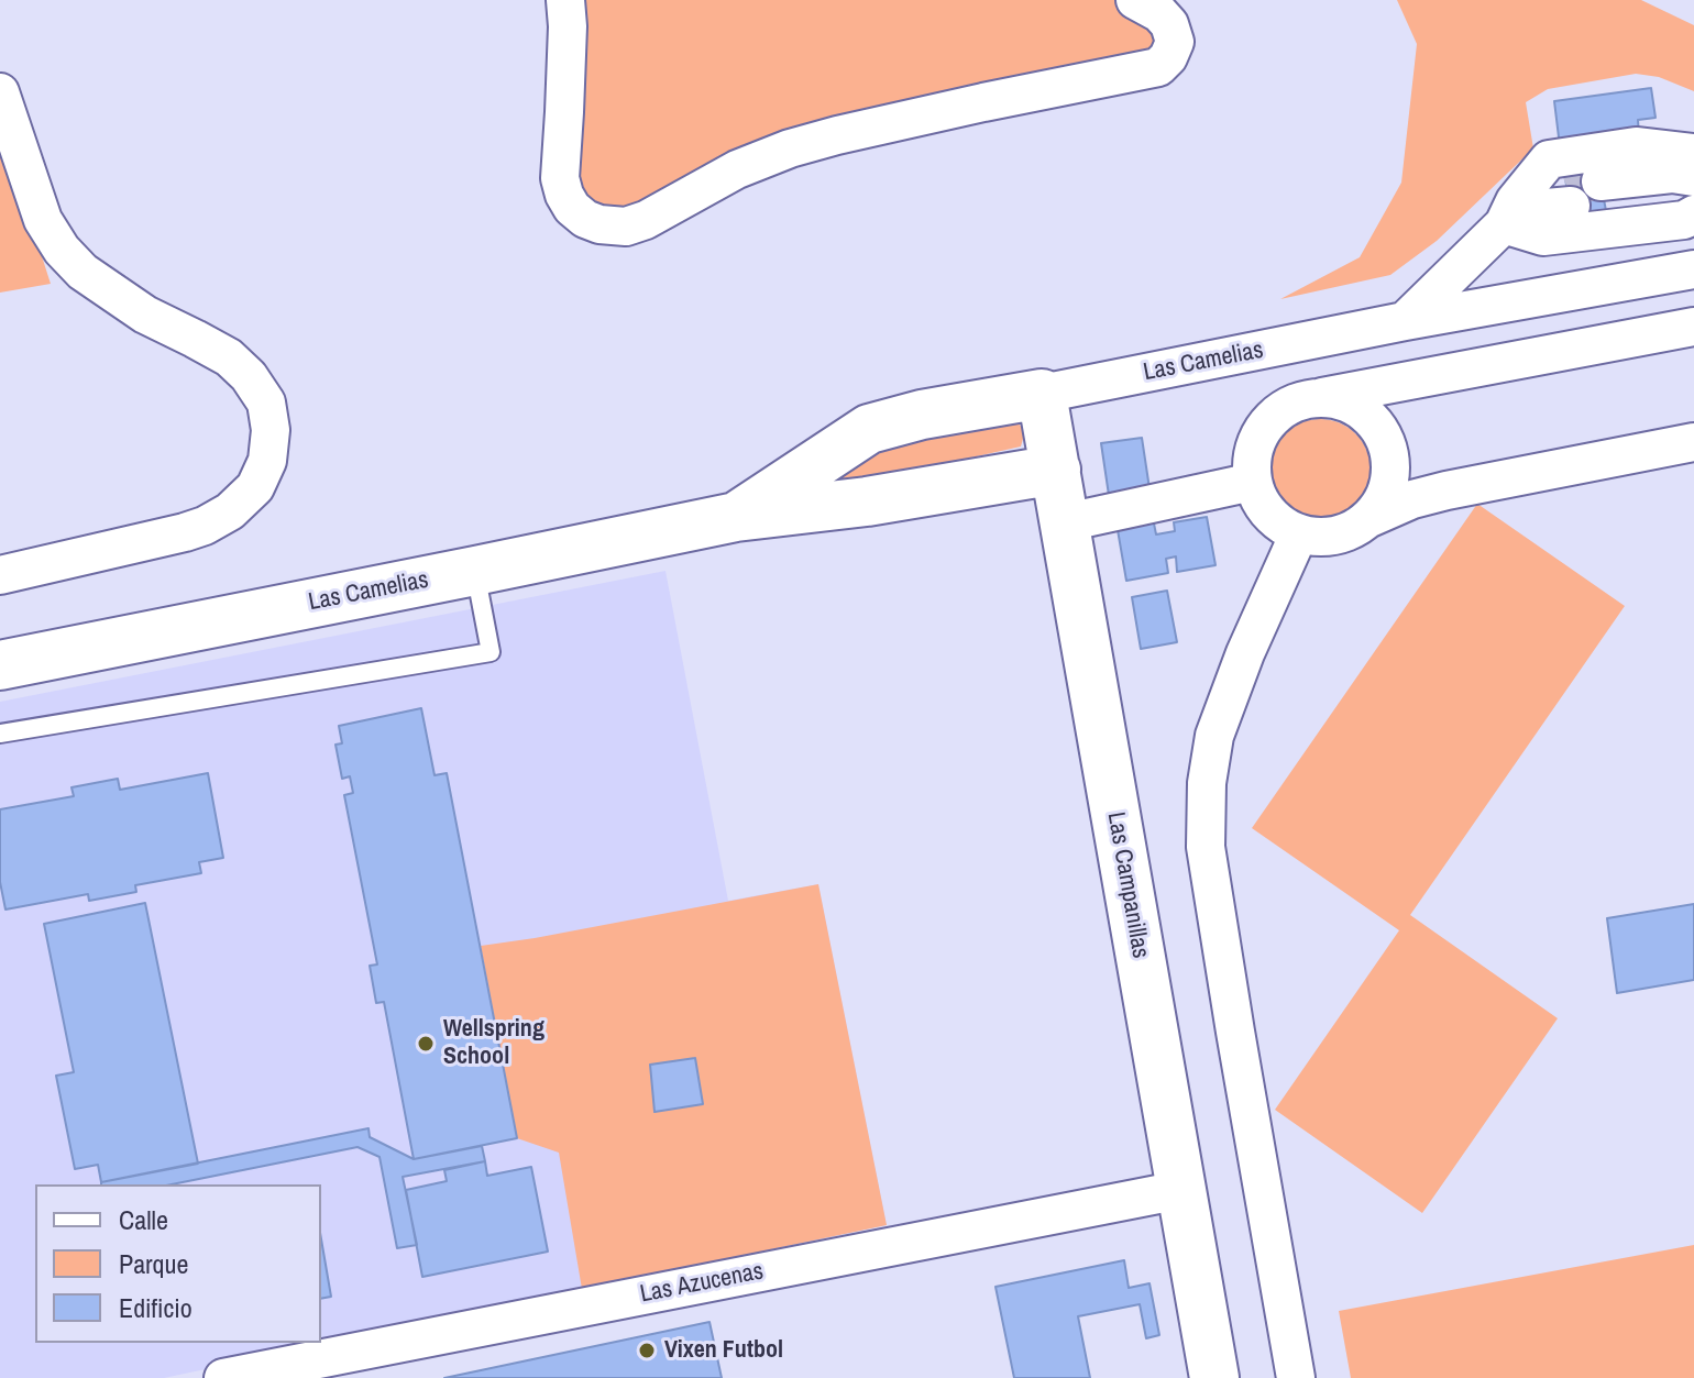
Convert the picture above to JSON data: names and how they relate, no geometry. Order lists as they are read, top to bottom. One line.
{"streets":{"street":["Las Camelias","Las Campanillas","Las Azucenas"]},"crossings":[["Las Camelias","Las Campanillas"],["Las Campanillas","Las Azucenas"]],"places":["Wellspring School","Vixen Futbol"],"legend":["Calle","Parque","Edificio"]}
